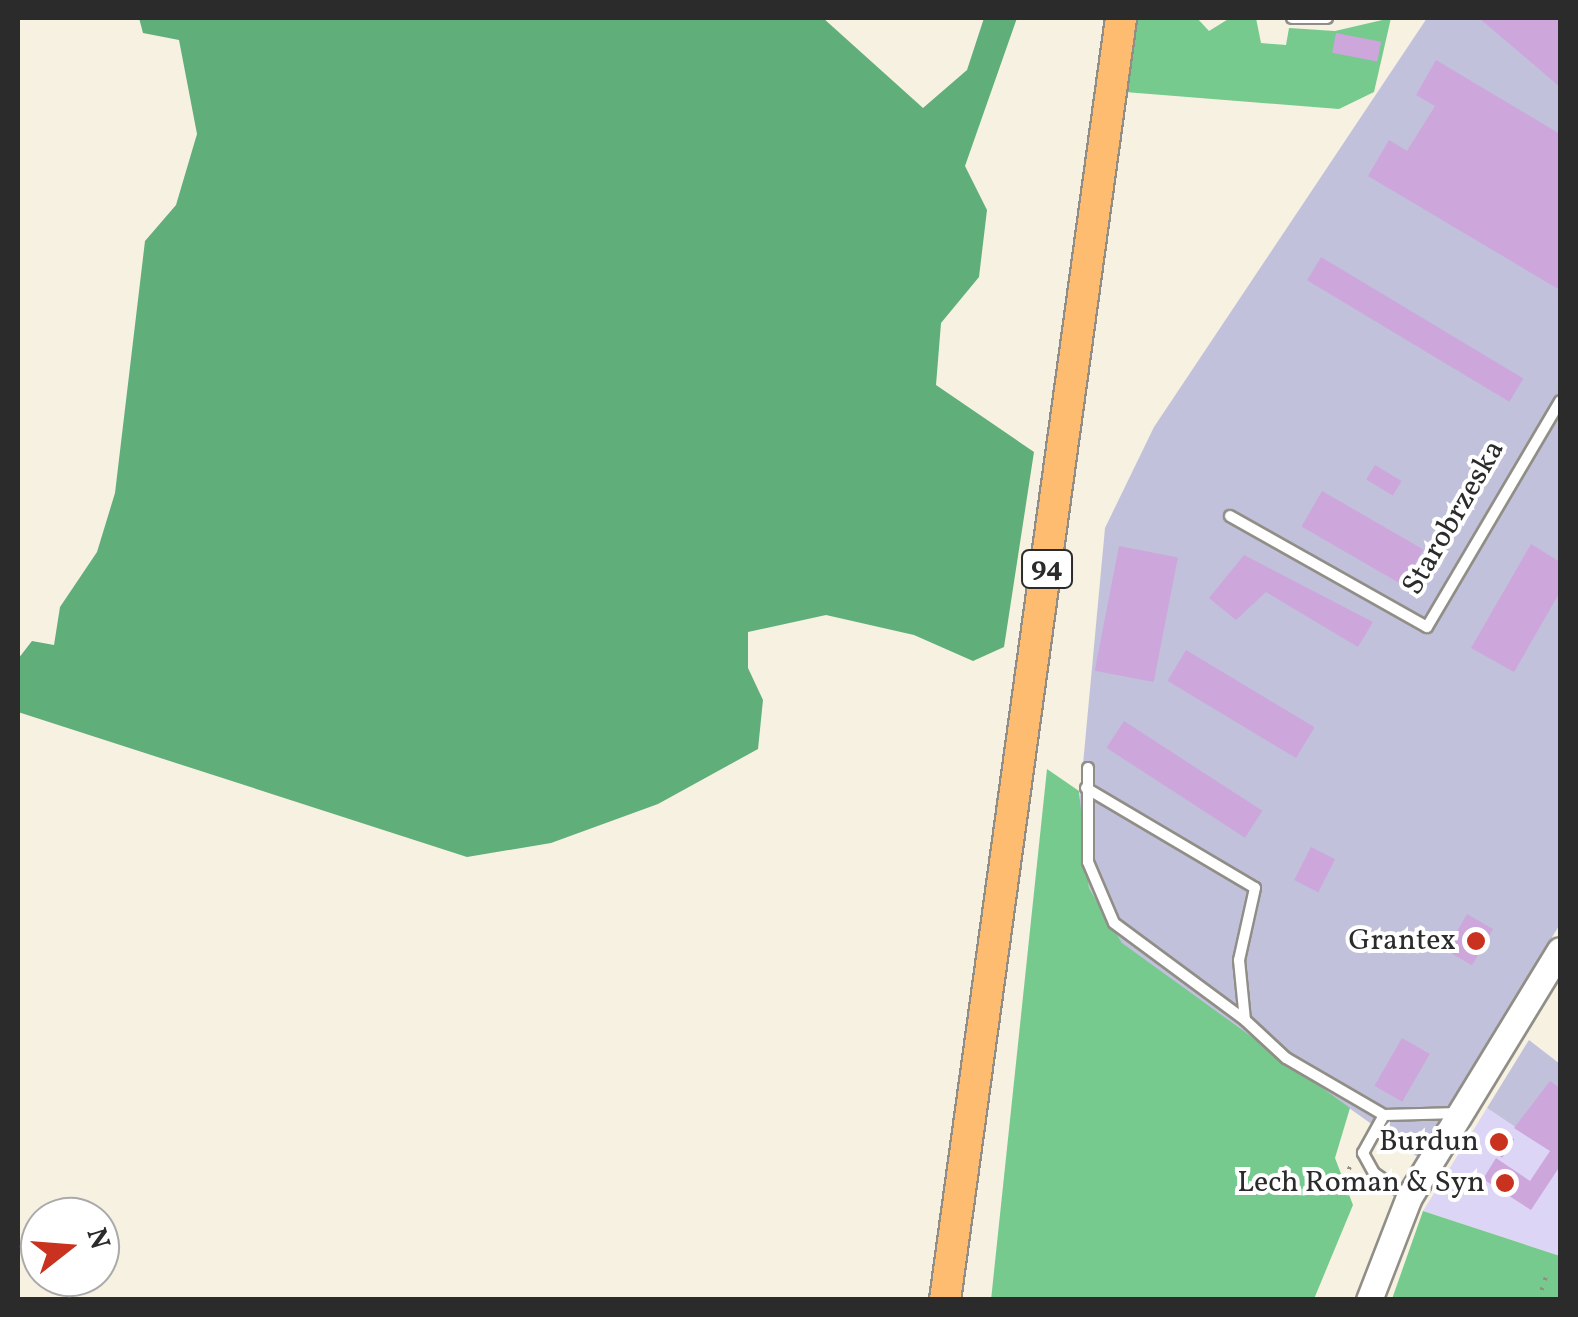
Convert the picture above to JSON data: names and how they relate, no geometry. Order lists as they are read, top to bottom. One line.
{"streets":{"main road":["94"],"lane":["Starobrzeska"]},"places":["Grantex","Burdun","Lech Roman & Syn"],"north":"right"}
